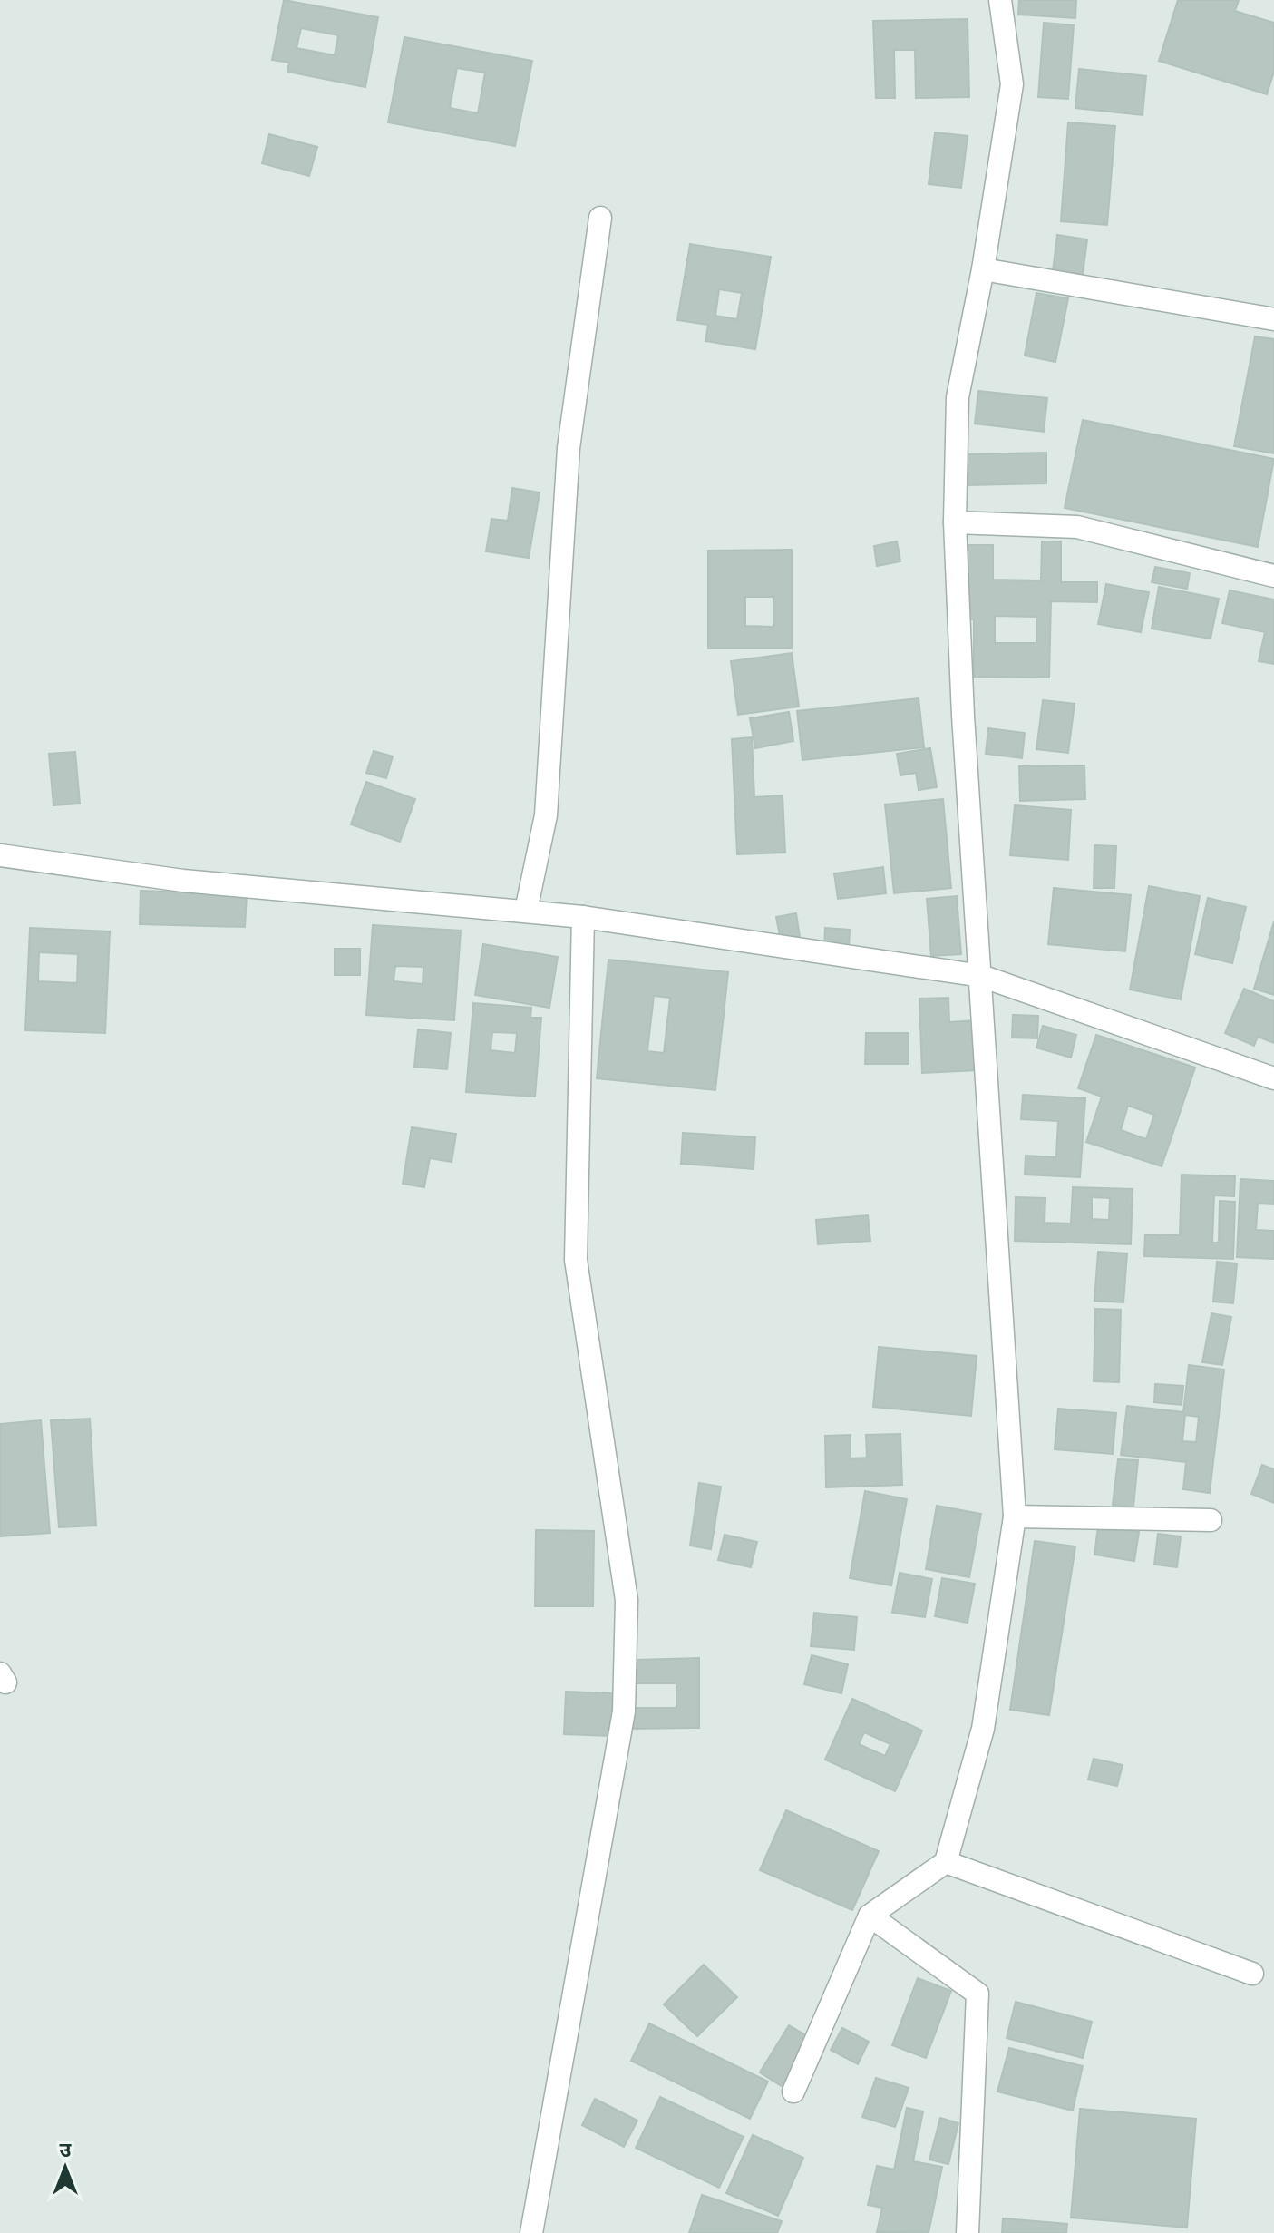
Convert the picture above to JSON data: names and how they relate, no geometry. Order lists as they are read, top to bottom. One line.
{"north":"top"}
